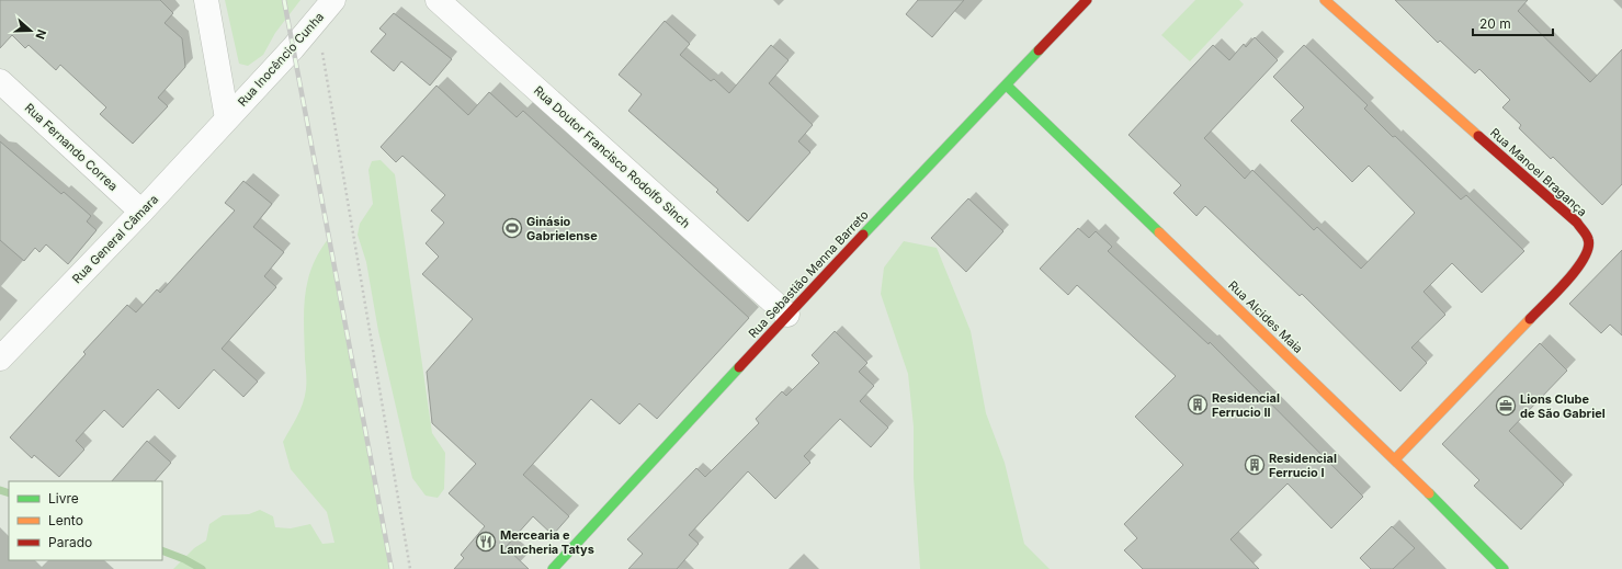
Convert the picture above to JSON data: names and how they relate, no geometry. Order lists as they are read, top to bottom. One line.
{"streets":{"street":["Rua Inocêncio Cunha","Rua Fernando Correa","Rua Doutor Francisco Rodolfo Sinch","Rua Manoel Bragança","Rua General Câmara","Rua Sebastião Menna Barreto","Rua Alcides Maia"]},"crossings":[["Rua Inocêncio Cunha","Rua General Câmara"],["Rua Fernando Correa","Rua General Câmara"],["Rua Doutor Francisco Rodolfo Sinch","Rua Sebastião Menna Barreto"],["Rua Manoel Bragança","Rua Alcides Maia"],["Rua Sebastião Menna Barreto","Rua Alcides Maia"]],"places":{"sports":["Ginásio Gabrielense"],"building":["Residencial Ferrucio II","Residencial Ferrucio I"],"office":["Lions Clube de São Gabriel"],"restaurant":["Mercearia e Lancheria Tatys"]},"legend":["Livre","Lento","Parado"],"scale_bar":"20 m","north":"right"}
